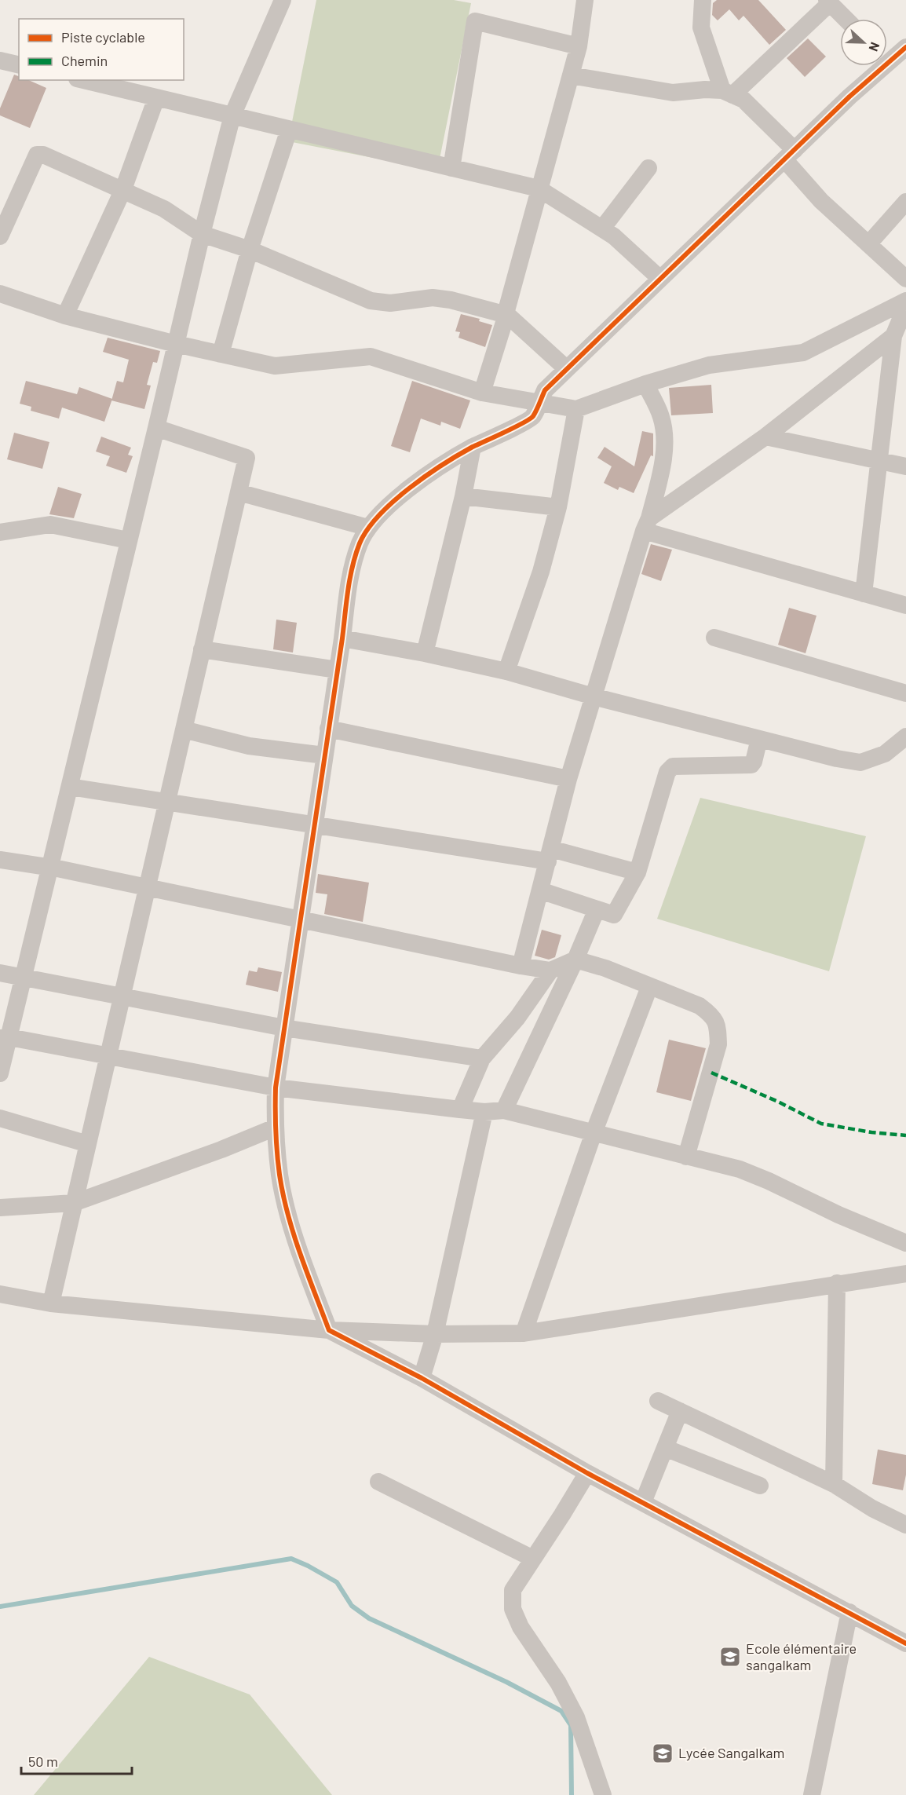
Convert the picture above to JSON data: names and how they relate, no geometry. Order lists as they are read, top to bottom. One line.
{"places":{"school or university":["Ecole élémentaire sangalkam","Lycée Sangalkam"]},"legend":["Piste cyclable","Chemin"],"scale_bar":"50 m","north":"right"}
